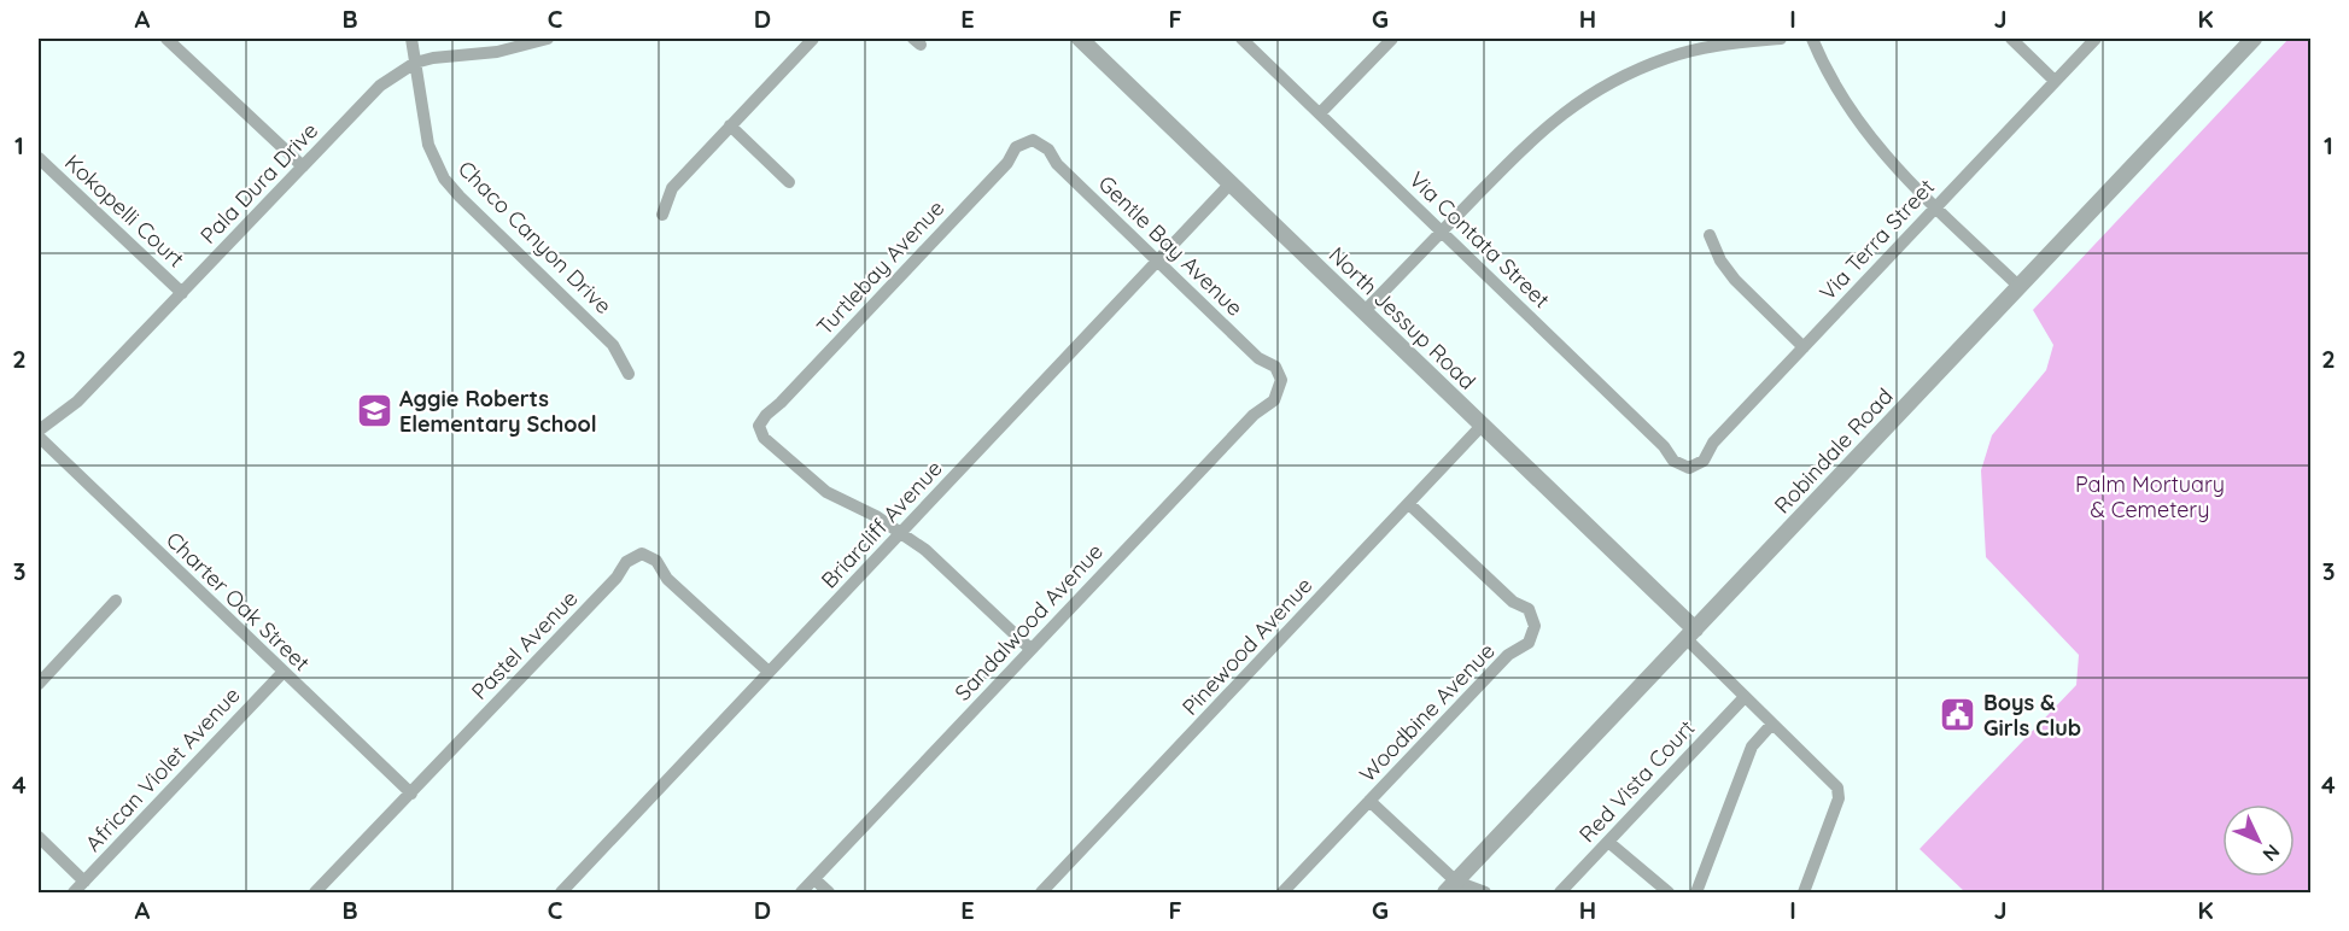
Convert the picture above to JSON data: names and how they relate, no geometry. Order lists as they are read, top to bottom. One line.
{"streets":{"street":["Pala Dura Drive","Kokopelli Court","Chaco Canyon Drive","Via Contata Street","Via Terra Street","Gentle Bay Avenue","Turtlebay Avenue","North Jessup Road","Robindale Road","Briarcliff Avenue","Charter Oak Street","Sandalwood Avenue","Pastel Avenue","Pinewood Avenue","Woodbine Avenue","African Violet Avenue","Red Vista Court"]},"crossings":[["Pala Dura Drive","Kokopelli Court"],["Pala Dura Drive","Chaco Canyon Drive"],["Via Contata Street","Via Terra Street"],["Gentle Bay Avenue","Turtlebay Avenue"],["Gentle Bay Avenue","Briarcliff Avenue"],["Gentle Bay Avenue","Sandalwood Avenue"],["Turtlebay Avenue","Briarcliff Avenue"],["North Jessup Road","Robindale Road"],["North Jessup Road","Briarcliff Avenue"],["North Jessup Road","Pinewood Avenue"],["Briarcliff Avenue","Pastel Avenue"],["Charter Oak Street","Pastel Avenue"],["Charter Oak Street","African Violet Avenue"],["Pinewood Avenue","Woodbine Avenue"]],"parks":["Palm Mortuary & Cemetery"],"places":{"school or university":["Aggie Roberts Elementary School"],"public building":["Boys & Girls Club"]},"north":"bottom right","grid":{"columns":["A","B","C","D","E","F","G","H","I","J","K"],"rows":["1","2","3","4"]}}
